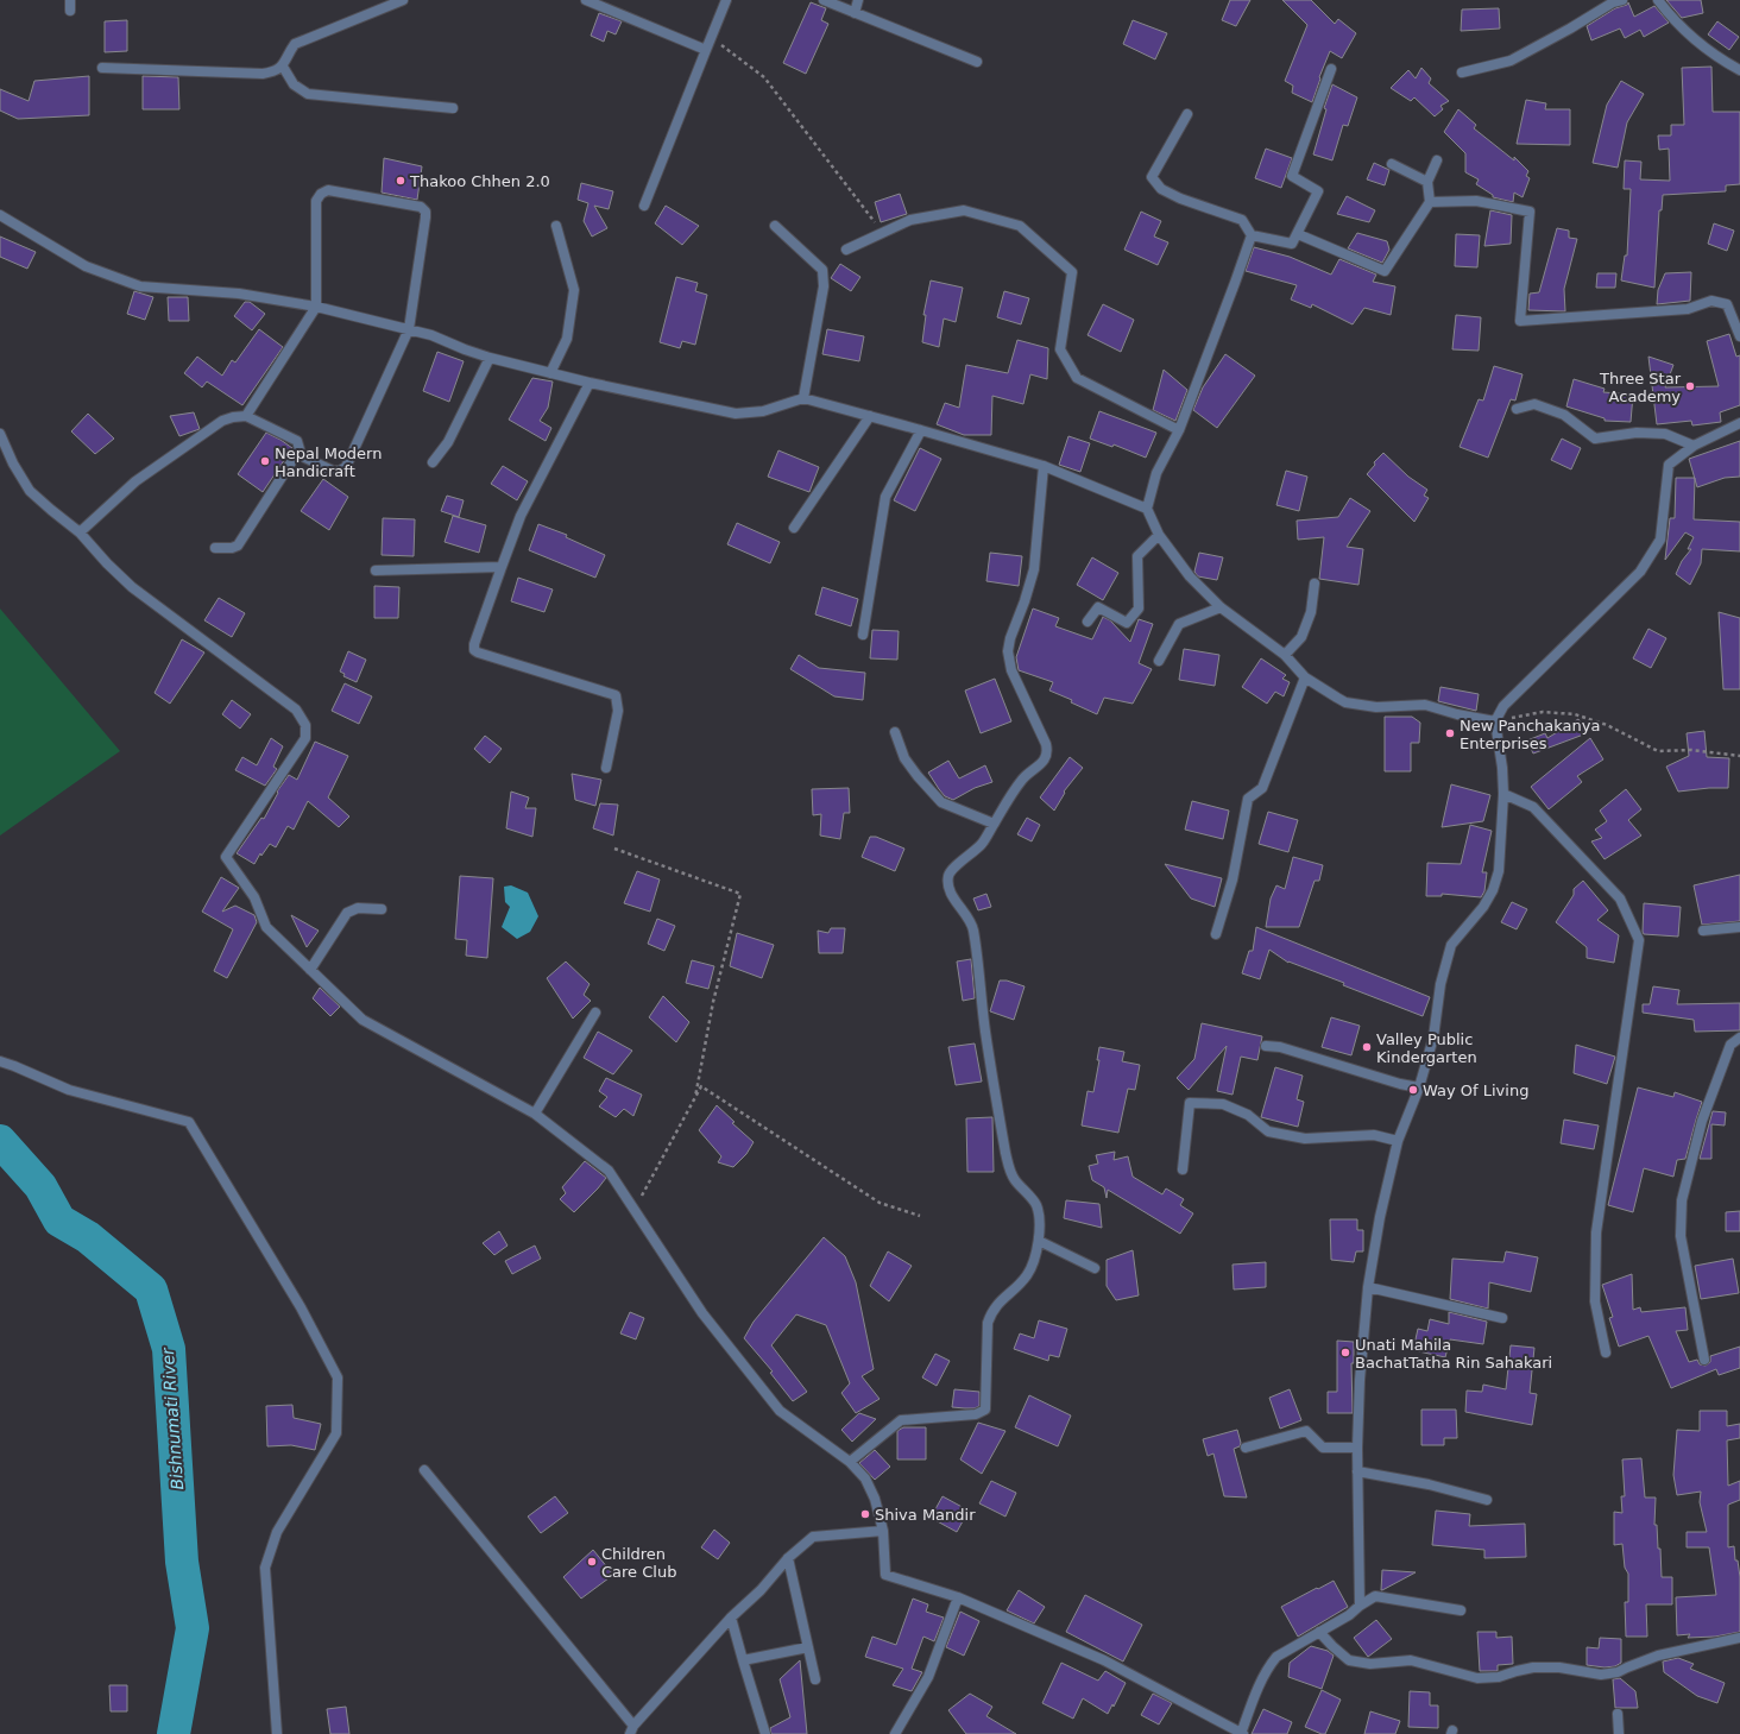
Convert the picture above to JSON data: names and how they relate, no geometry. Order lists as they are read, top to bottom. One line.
{"water":["Bishnumati River"],"places":["Thakoo Chhen 2.0","Three Star Academy","Nepal Modern Handicraft","New Panchakanya Enterprises","Valley Public Kindergarten","Way Of Living","Unati Mahila BachatTatha Rin Sahakari","Shiva Mandir","Children Care Club"]}
